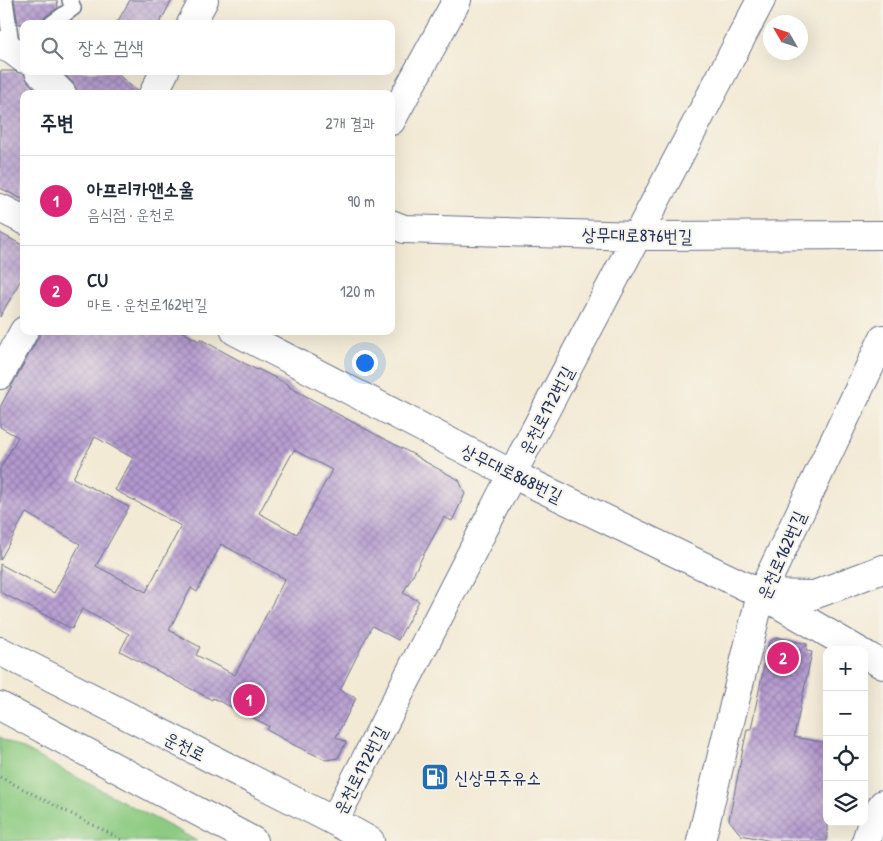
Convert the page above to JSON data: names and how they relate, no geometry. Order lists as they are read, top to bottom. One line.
{"streets":{"street":["상무대로876번길","운천로172번길","상무대로868번길","운천로162번길","운천로"]},"crossings":[["상무대로876번길","운천로172번길"],["운천로172번길","상무대로868번길"],["운천로172번길","운천로"],["상무대로868번길","운천로162번길"]],"places":{"fuel station":["신상무주유소"]},"north":"top left","page":{"search":"장소 검색","heading":["주변","2개 결과"],"list":[{"mark":"1","name":"아프리카앤소울","note":"음식점 · 운천로","value":"90 m"},{"mark":"2","name":"CU","note":"마트 · 운천로162번길","value":"120 m"}],"pins":["2","1"],"map_buttons":["+","−"]}}
